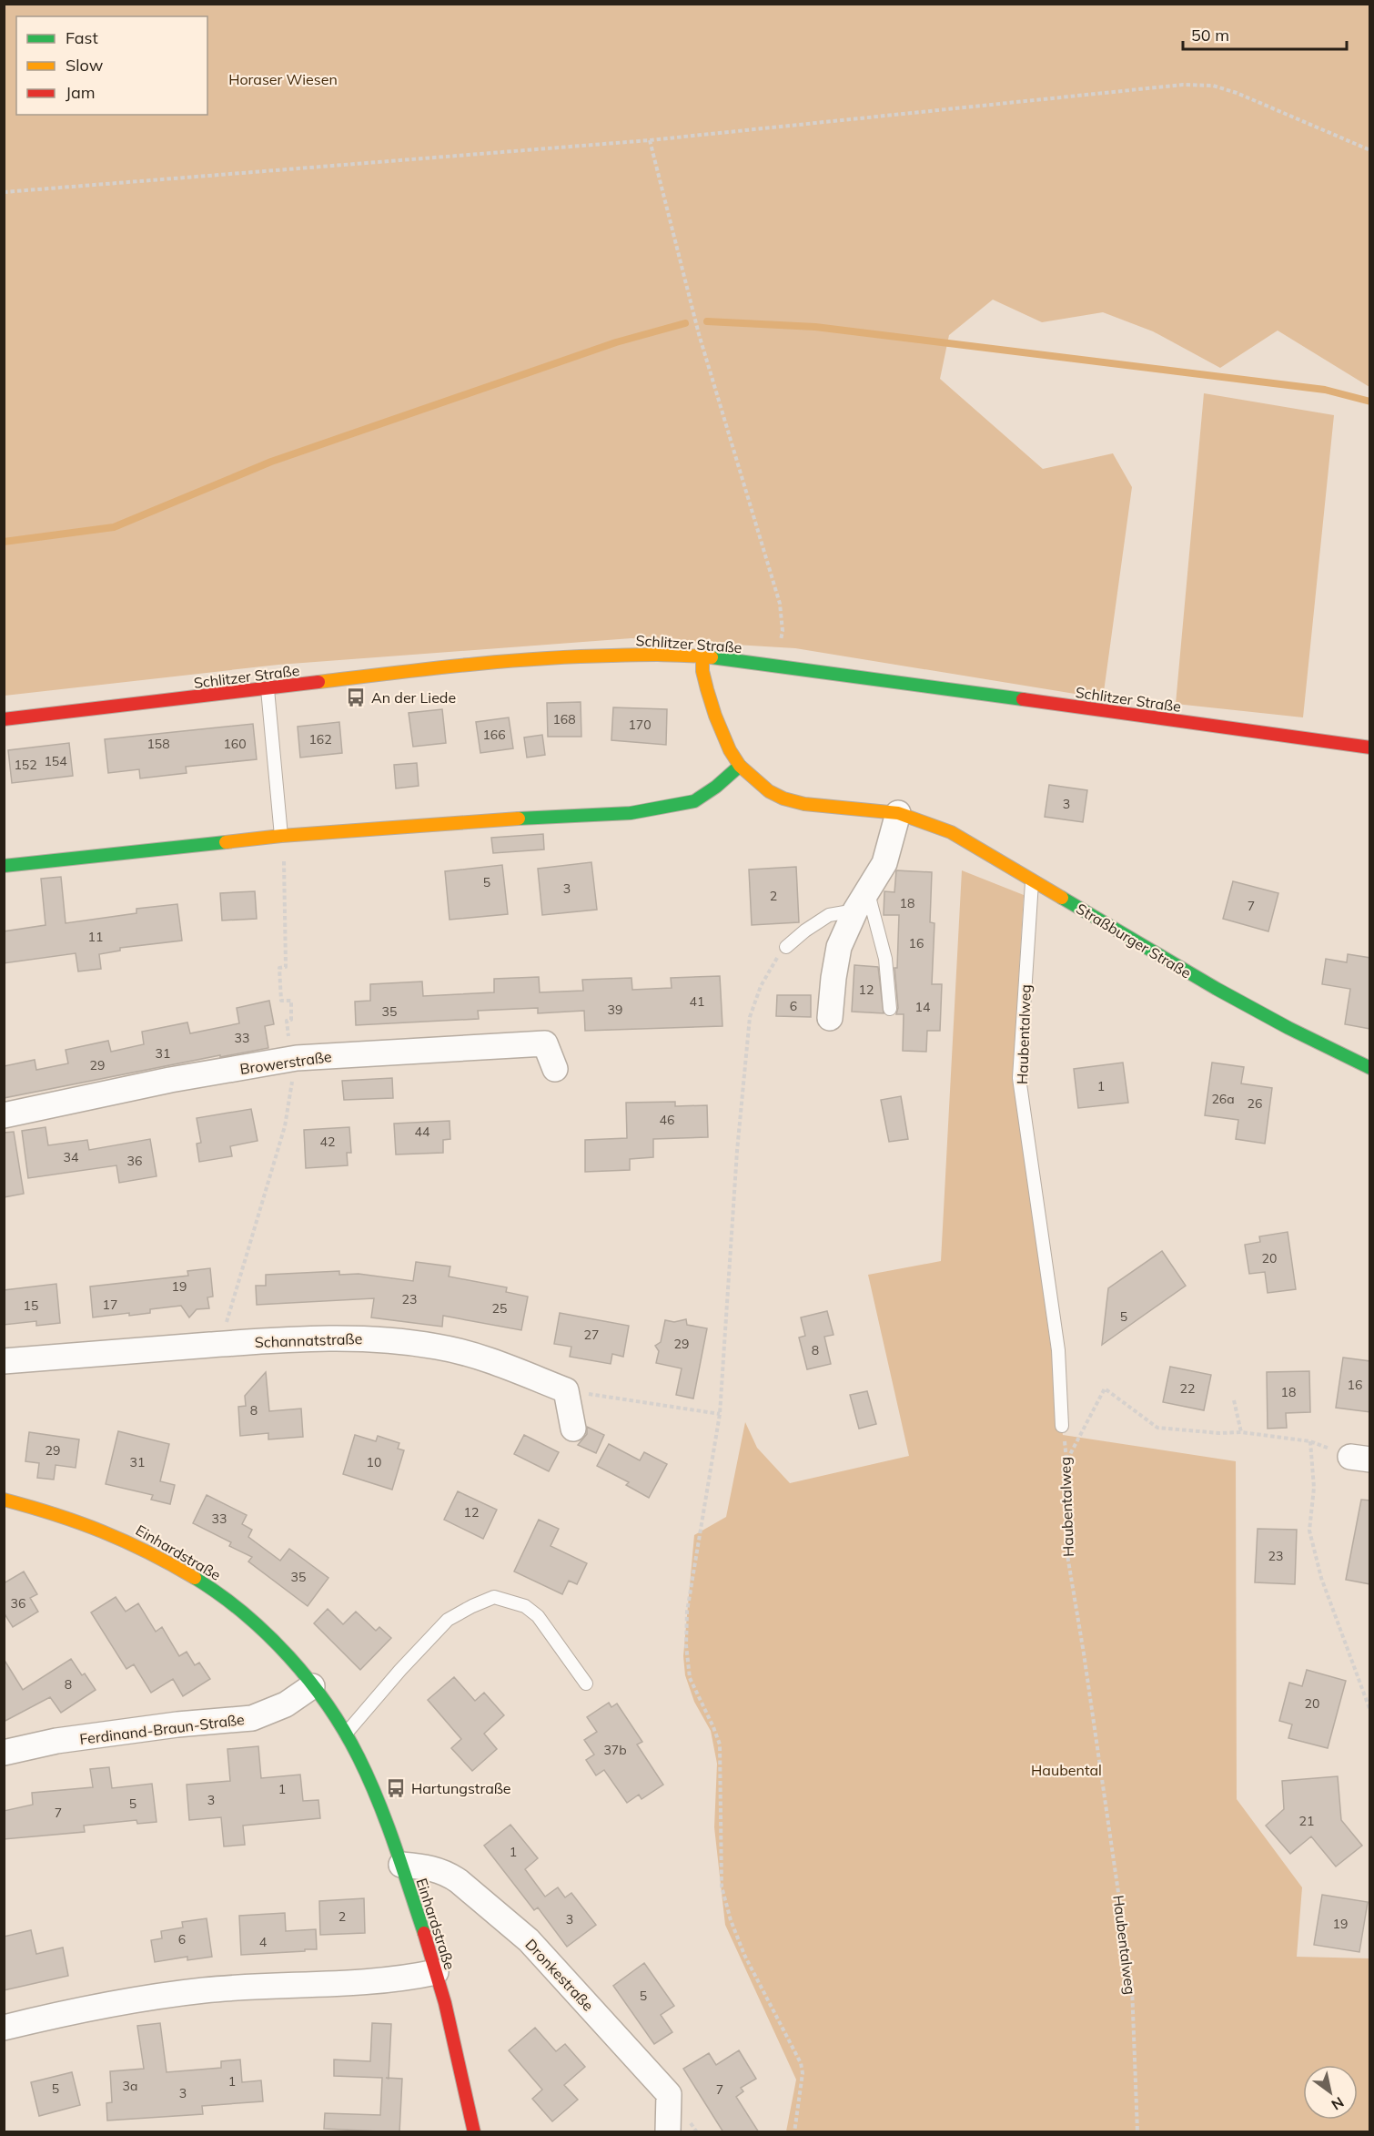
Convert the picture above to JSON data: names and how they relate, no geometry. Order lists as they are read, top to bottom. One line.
{"streets":{"street":["Schlitzer Straße","Straßburger Straße","Browerstraße","Schannatstraße","Einhardstraße","Ferdinand-Braun-Straße","Dronkestraße"],"lane":["Haubentalweg"]},"crossings":[["Schlitzer Straße","Straßburger Straße"],["Straßburger Straße","Haubentalweg"],["Einhardstraße","Ferdinand-Braun-Straße"],["Einhardstraße","Dronkestraße"]],"parks":["Horaser Wiesen","Haubental"],"places":{"bus stop":["An der Liede","Hartungstraße"]},"house_numbers":["168","170","166","162","158","160","154","152","3","5","3","2","18","7","11","16","12","41","6","14","39","35","33","31","29","1","26a","26","46","44","42","34","36","20","19","23","17","15","25","5","27","29","8","16","22","18","8","29","31","10","12","33","23","35","36","8","20","37b","1","3","5","7","21","1","2","3","19","6","4","5","1","3a","5","7","3"],"legend":["Fast","Slow","Jam"],"scale_bar":"50 m","north":"bottom right"}
